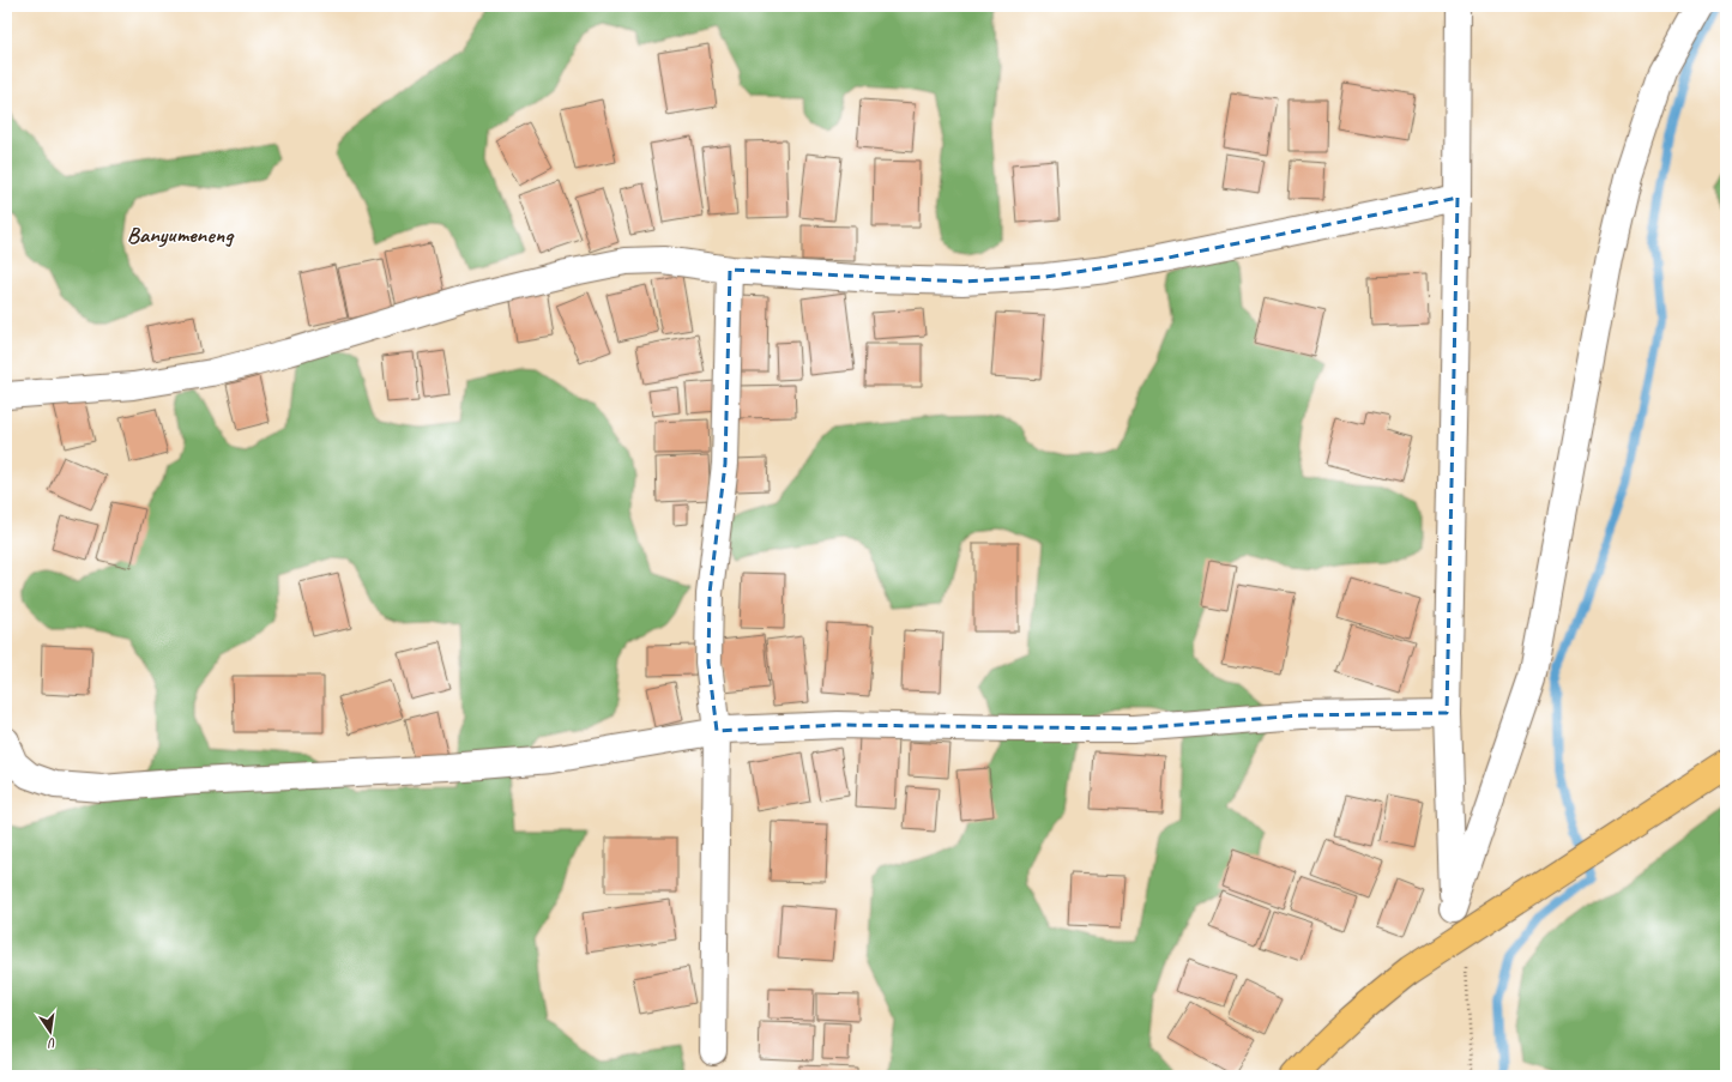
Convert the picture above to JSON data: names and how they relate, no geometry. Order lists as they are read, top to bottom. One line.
{"districts":["Banyumeneng"],"north":"bottom"}
